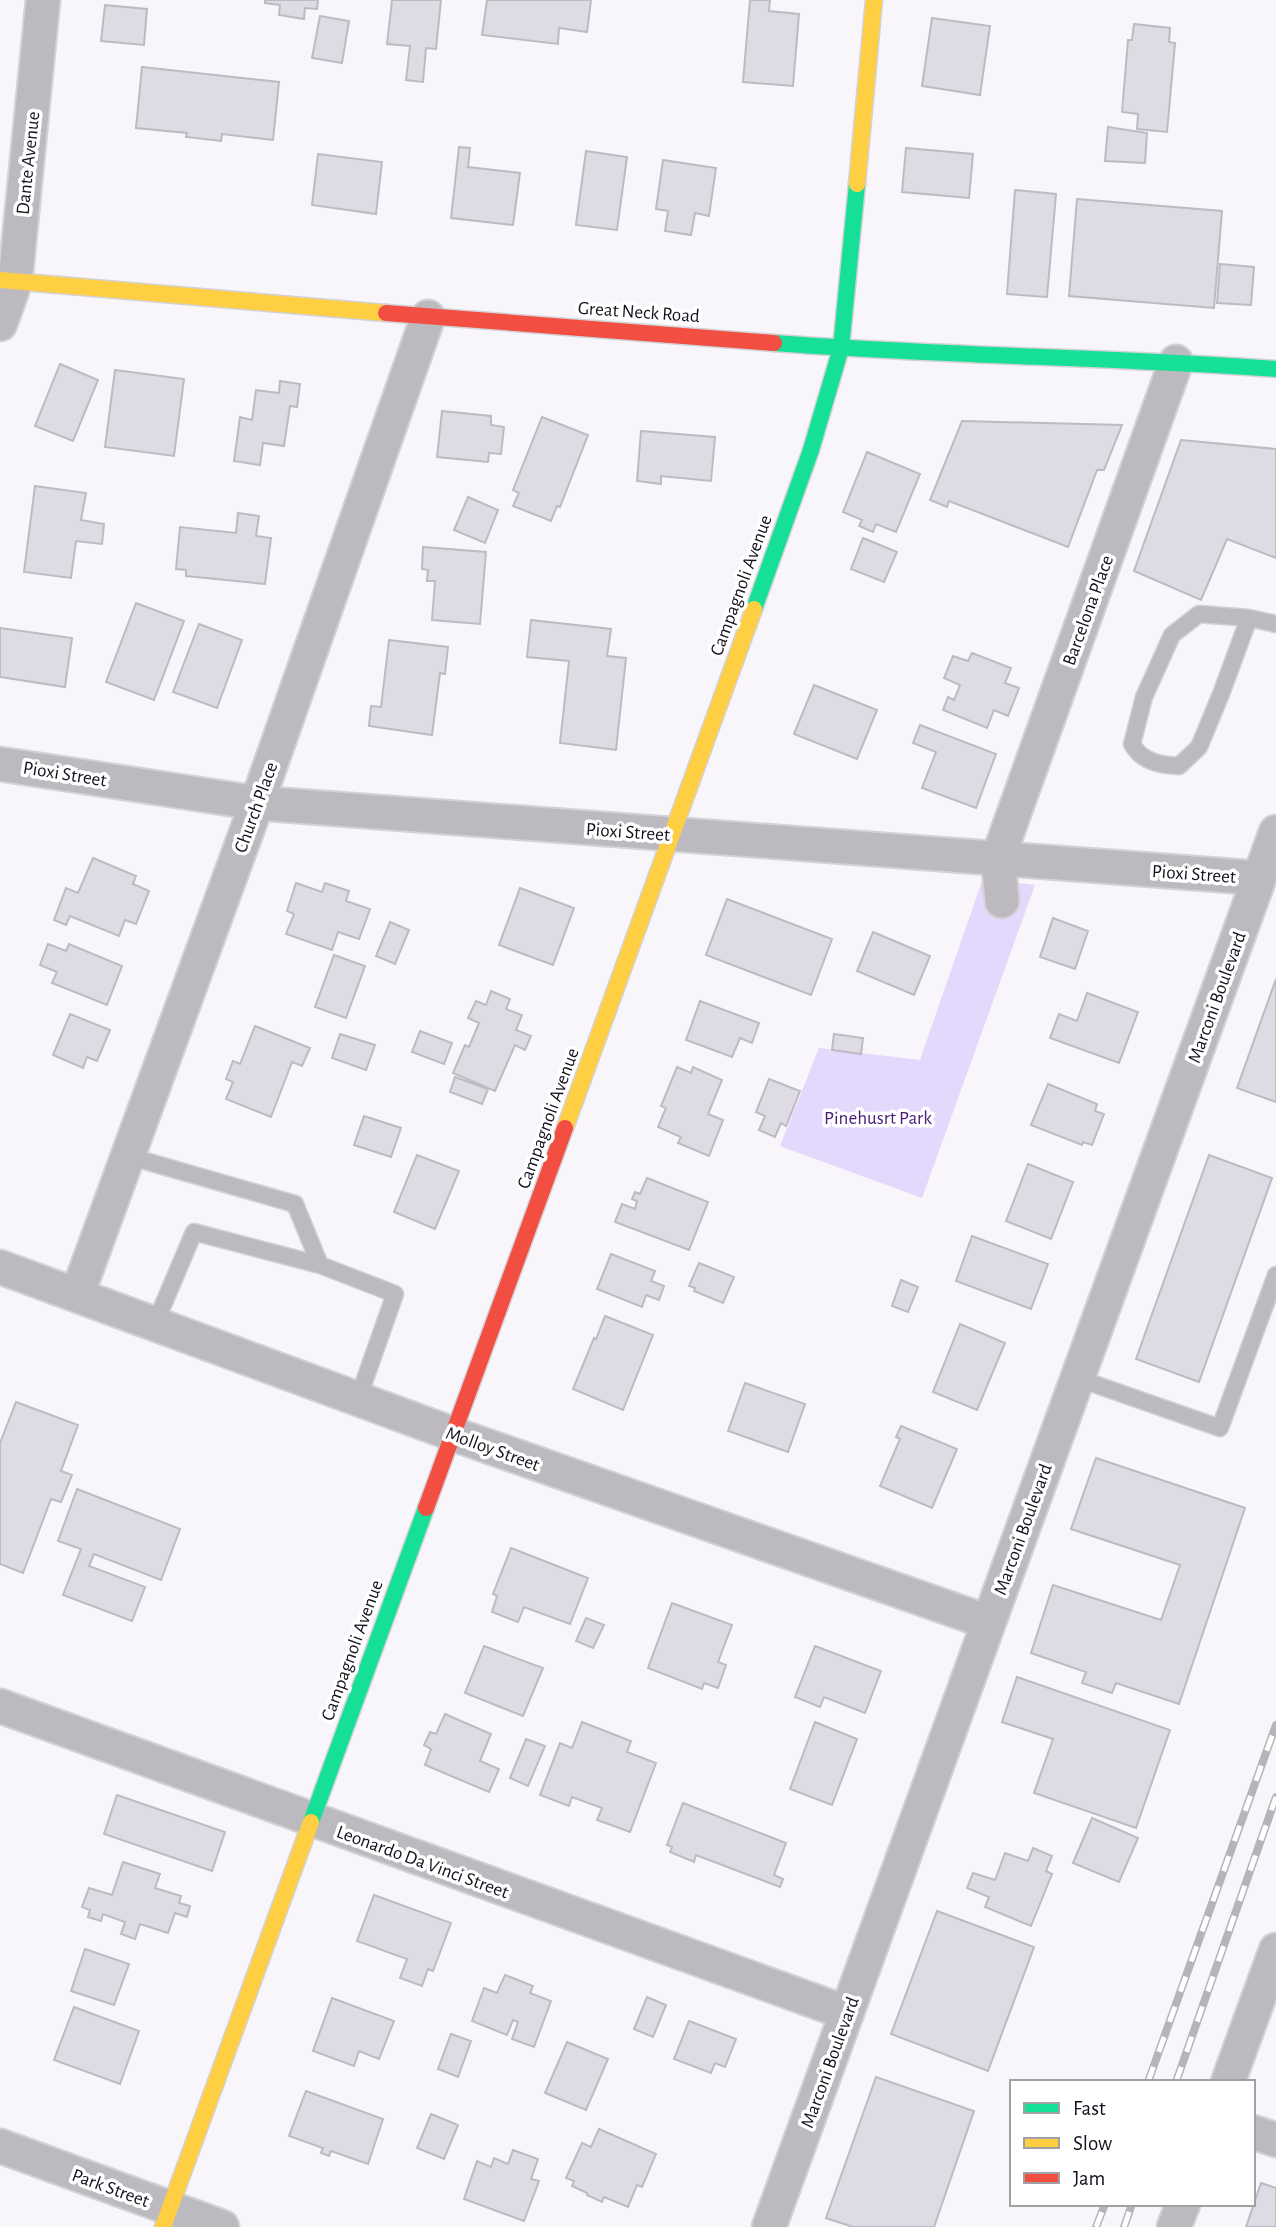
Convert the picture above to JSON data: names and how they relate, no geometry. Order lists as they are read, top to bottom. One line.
{"streets":{"street":["Dante Avenue","Great Neck Road","Campagnoli Avenue","Barcelona Place","Pioxi Street","Church Place","Marconi Boulevard","Molloy Street","Leonardo Da Vinci Street","Park Street"]},"crossings":[["Dante Avenue","Great Neck Road"],["Great Neck Road","Campagnoli Avenue"],["Great Neck Road","Barcelona Place"],["Great Neck Road","Church Place"],["Campagnoli Avenue","Pioxi Street"],["Campagnoli Avenue","Molloy Street"],["Campagnoli Avenue","Leonardo Da Vinci Street"],["Campagnoli Avenue","Park Street"],["Barcelona Place","Pioxi Street"],["Pioxi Street","Church Place"],["Pioxi Street","Marconi Boulevard"],["Church Place","Molloy Street"],["Marconi Boulevard","Molloy Street"],["Marconi Boulevard","Leonardo Da Vinci Street"]],"parks":["Pinehusrt Park"],"legend":["Fast","Slow","Jam"]}
